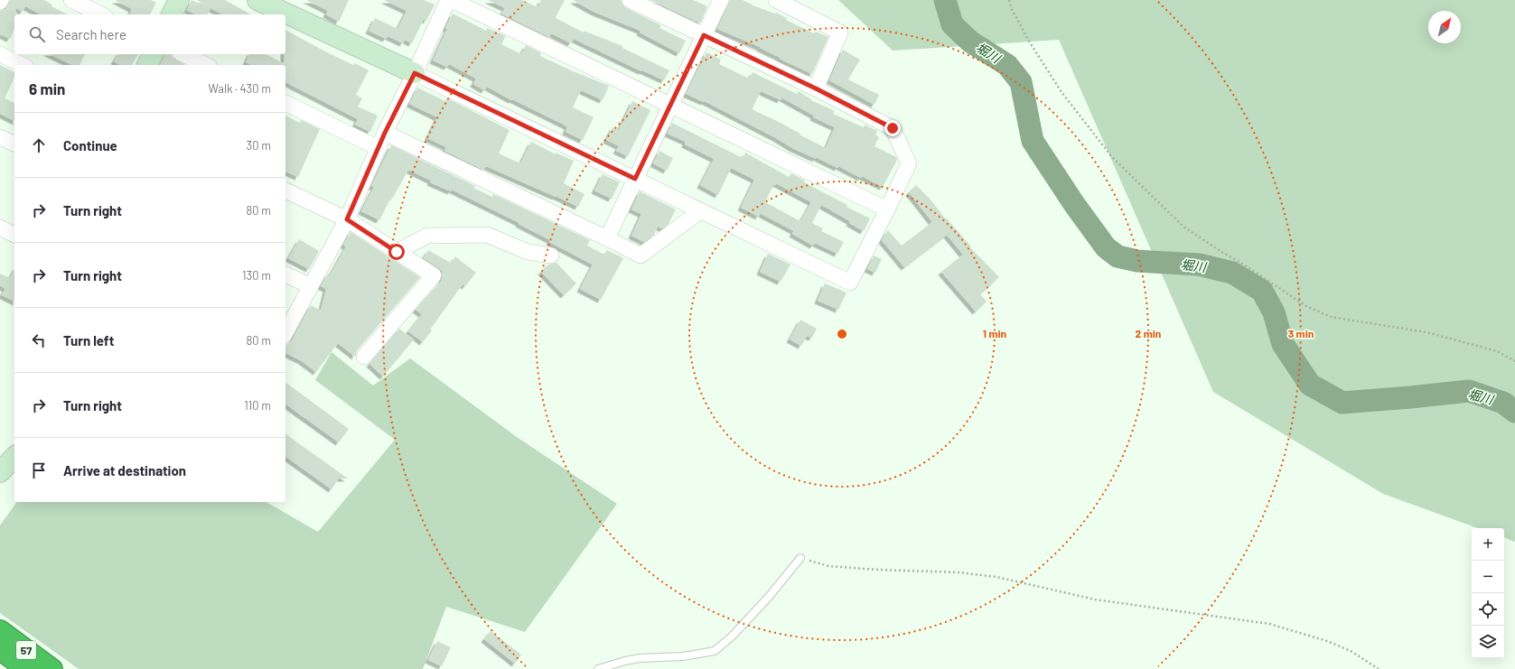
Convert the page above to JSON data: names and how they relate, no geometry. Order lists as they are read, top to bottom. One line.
{"streets":{"highway":["57"]},"water":["堀川"],"north":"top right","page":{"search":"Search here","heading":["6 min","Walk · 430 m"],"list":[["Continue","30 m"],["Turn right","80 m"],["Turn right","130 m"],["Turn left","80 m"],["Turn right","110 m"],"Arrive at destination"],"map_buttons":["+","−"]},"rings":["1 min","2 min","3 min"]}
